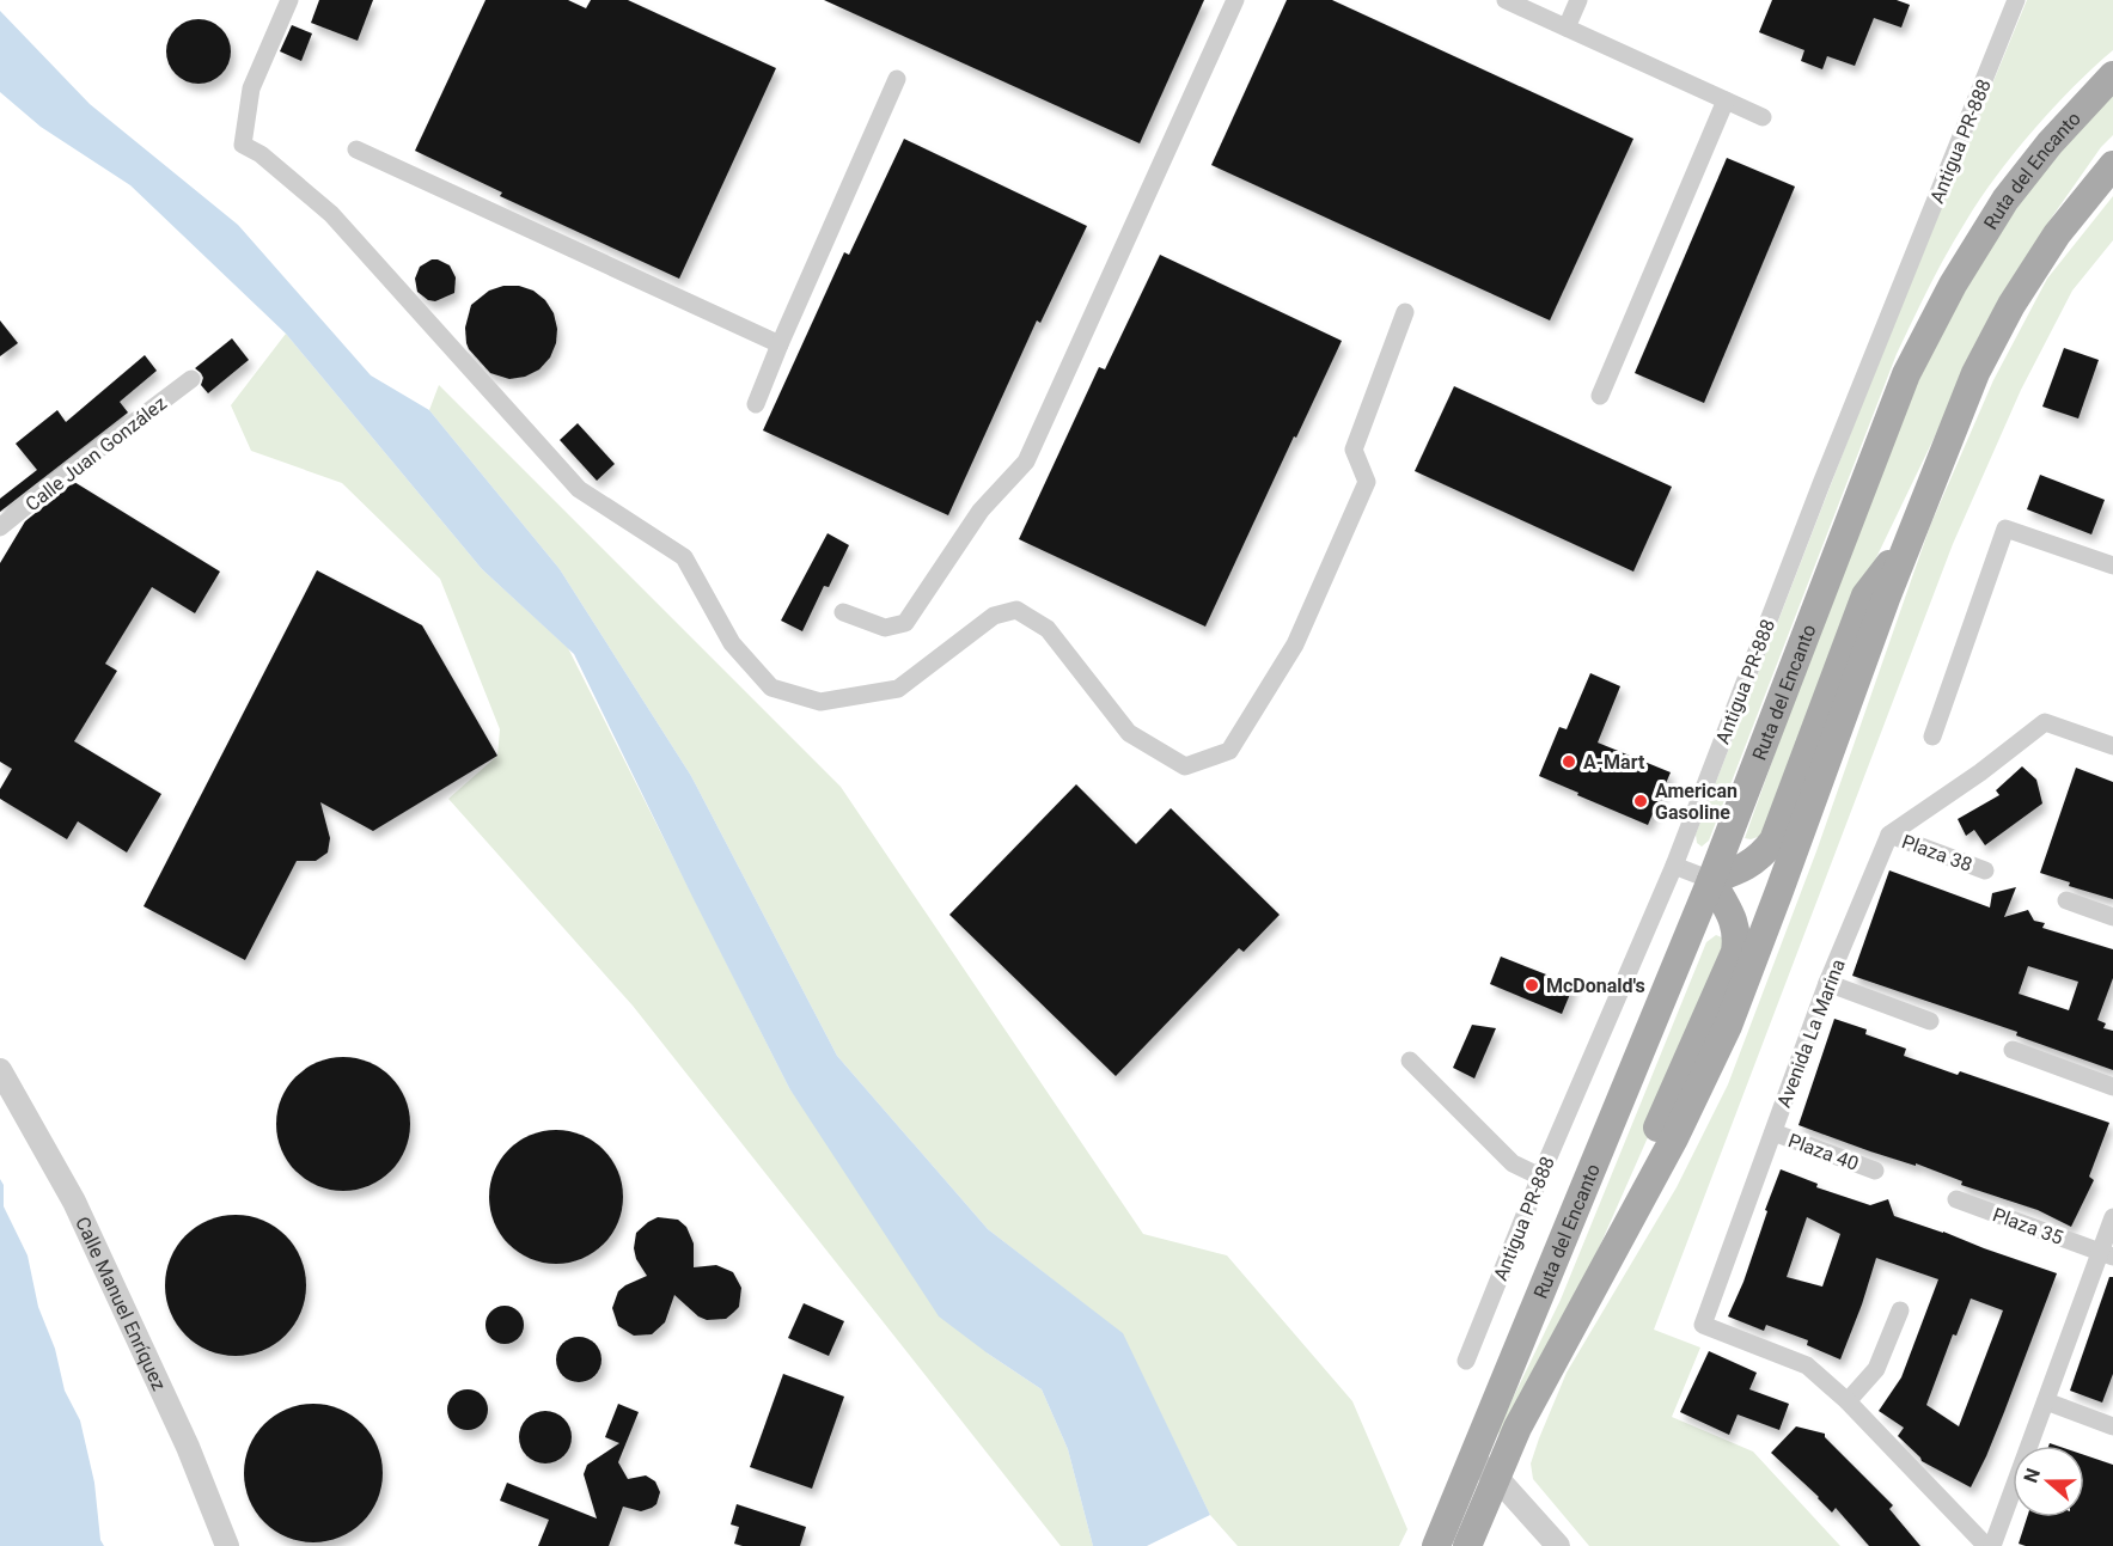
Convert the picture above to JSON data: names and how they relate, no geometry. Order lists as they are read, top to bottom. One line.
{"streets":{"main road":["Ruta del Encanto"],"street":["Antigua PR-888","Calle Juan González","Plaza 38","Avenida La Marina","Plaza 40","Plaza 35","Calle Manuel Enríquez"]},"crossings":[["Plaza 38","Avenida La Marina"],["Avenida La Marina","Plaza 40"]],"places":["A-Mart","American Gasoline","McDonald's"],"north":"left"}
